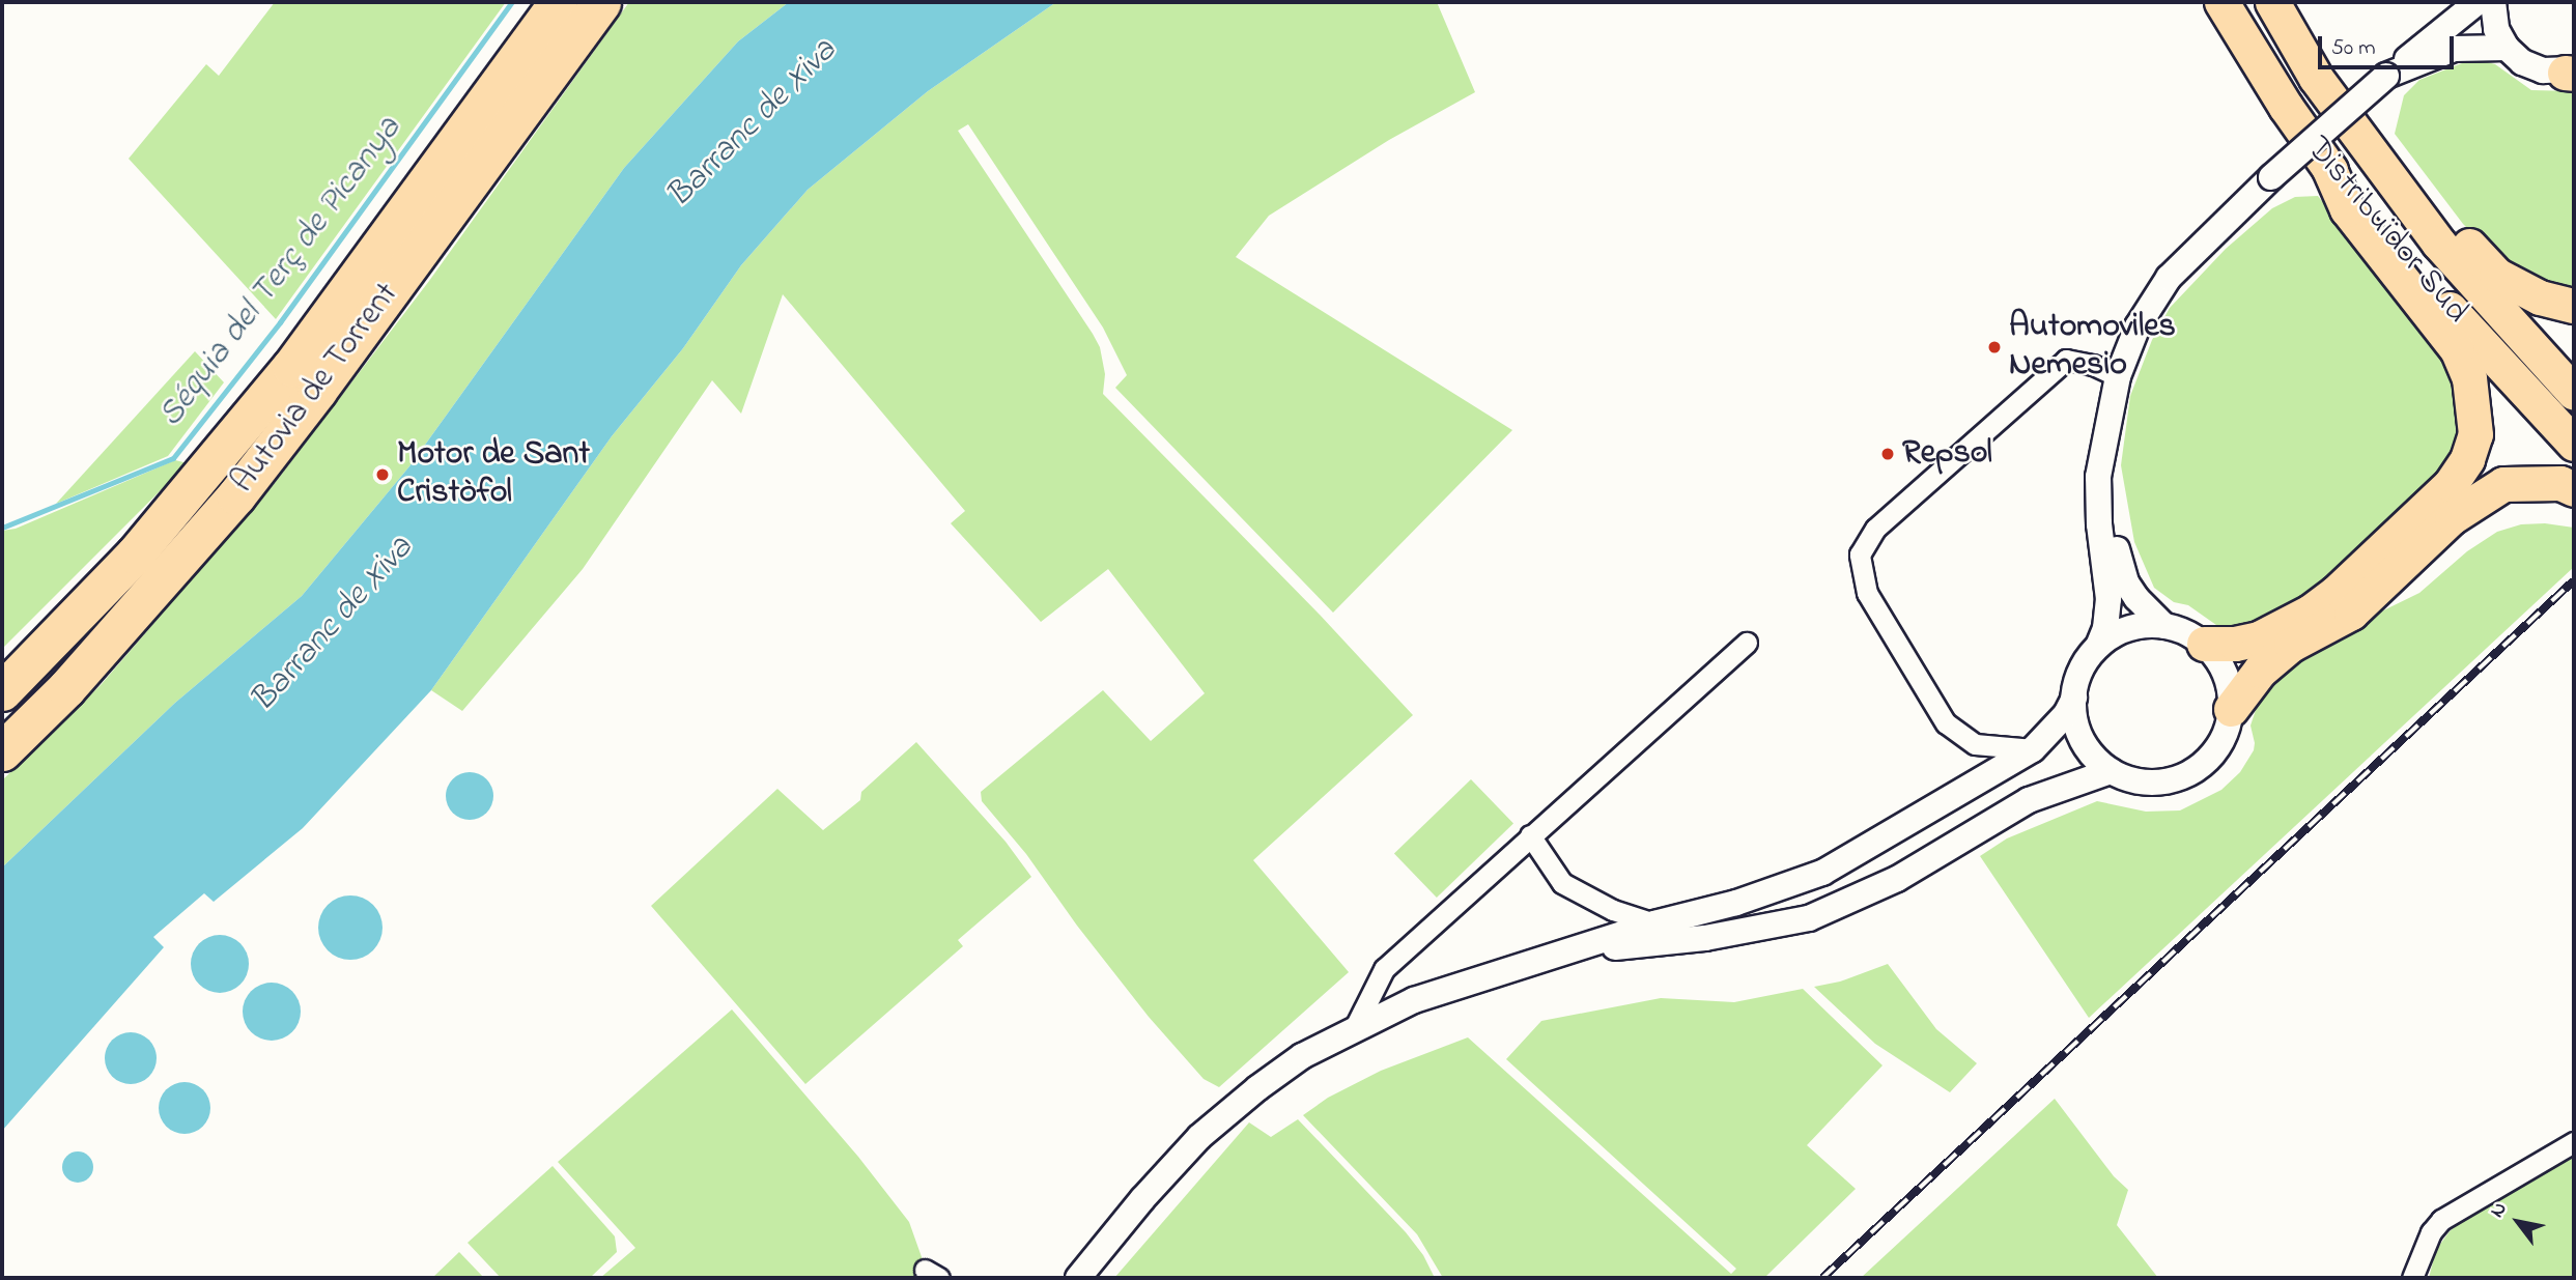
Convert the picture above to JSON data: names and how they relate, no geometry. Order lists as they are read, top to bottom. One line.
{"streets":{"highway":["Distribuïdor Sud","Autovia de Torrent"]},"water":["Barranc de Xiva","Séquia del Terç de Picanya"],"places":["Automoviles Nemesio","Repsol","Motor de Sant Cristòfol"],"scale_bar":"50 m","north":"top left"}
